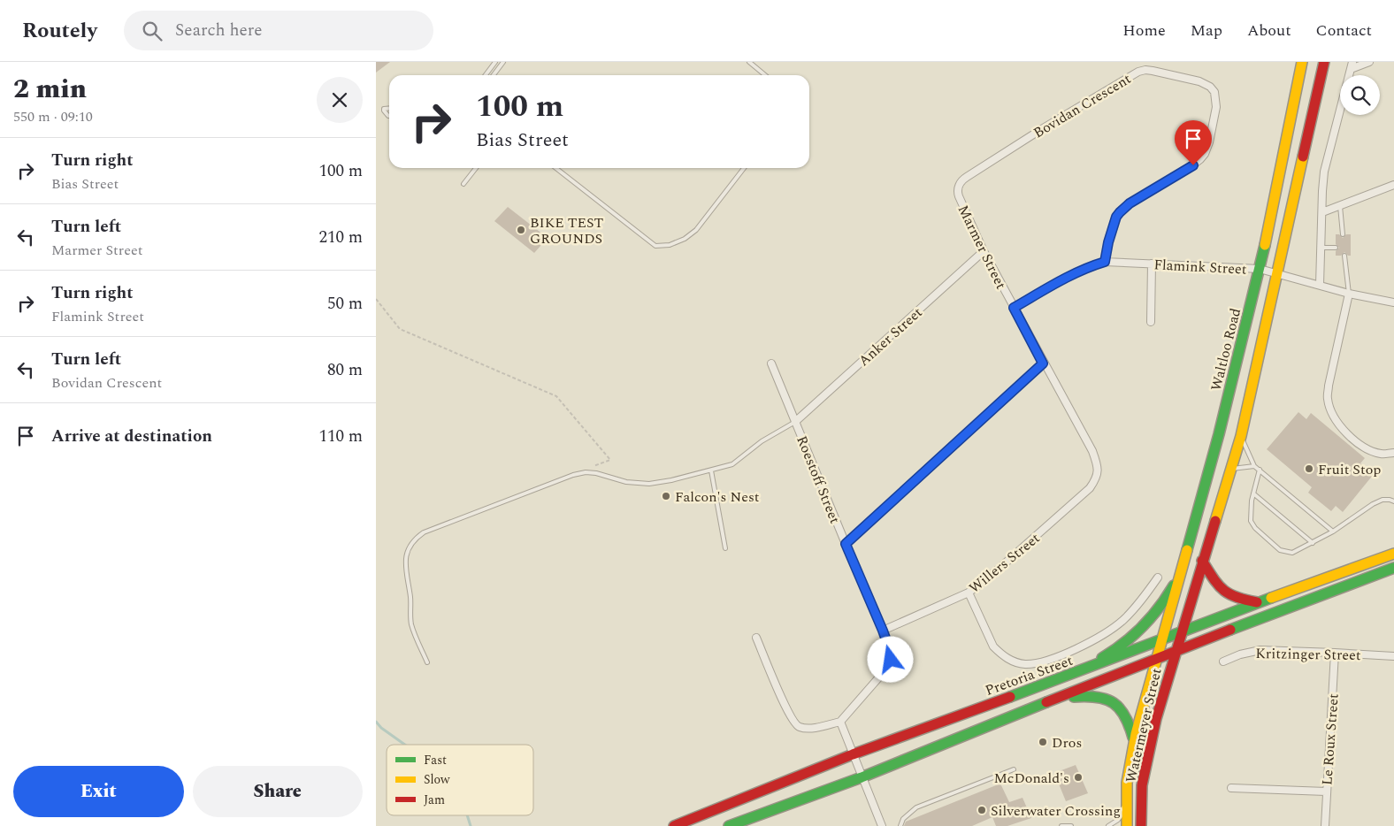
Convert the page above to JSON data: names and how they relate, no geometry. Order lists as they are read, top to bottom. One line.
{"streets":{"main road":["Waltloo Road","Pretoria Street","Watermeyer Street"],"street":["Bovidan Crescent","Marmer Street","Flamink Street","Anker Street","Roestoff Street","Willers Street","Kritzinger Street","Le Roux Street"]},"crossings":[["Bovidan Crescent","Marmer Street"],["Bovidan Crescent","Flamink Street"],["Marmer Street","Flamink Street"],["Marmer Street","Anker Street"],["Marmer Street","Willers Street"],["Flamink Street","Waltloo Road"],["Anker Street","Roestoff Street"],["Waltloo Road","Pretoria Street"],["Waltloo Road","Watermeyer Street"],["Roestoff Street","Willers Street"],["Kritzinger Street","Le Roux Street"],["Pretoria Street","Watermeyer Street"]],"places":["BIKE TEST GROUNDS","Fruit Stop","Falcon's Nest","Dros","McDonald's","Silverwater Crossing"],"legend":["Fast","Slow","Jam"],"page":{"header":"Routely","search":"Search here","nav":["Home","Map","About","Contact"],"heading":["2 min","550 m · 09:10"],"turn":["100 m","Bias Street"],"list":[{"name":"Turn right","note":"Bias Street","value":"100 m"},{"name":"Turn left","note":"Marmer Street","value":"210 m"},{"name":"Turn right","note":"Flamink Street","value":"50 m"},{"name":"Turn left","note":"Bovidan Crescent","value":"80 m"},{"name":"Arrive at destination","value":"110 m"}],"buttons":["Exit","Share"]}}
